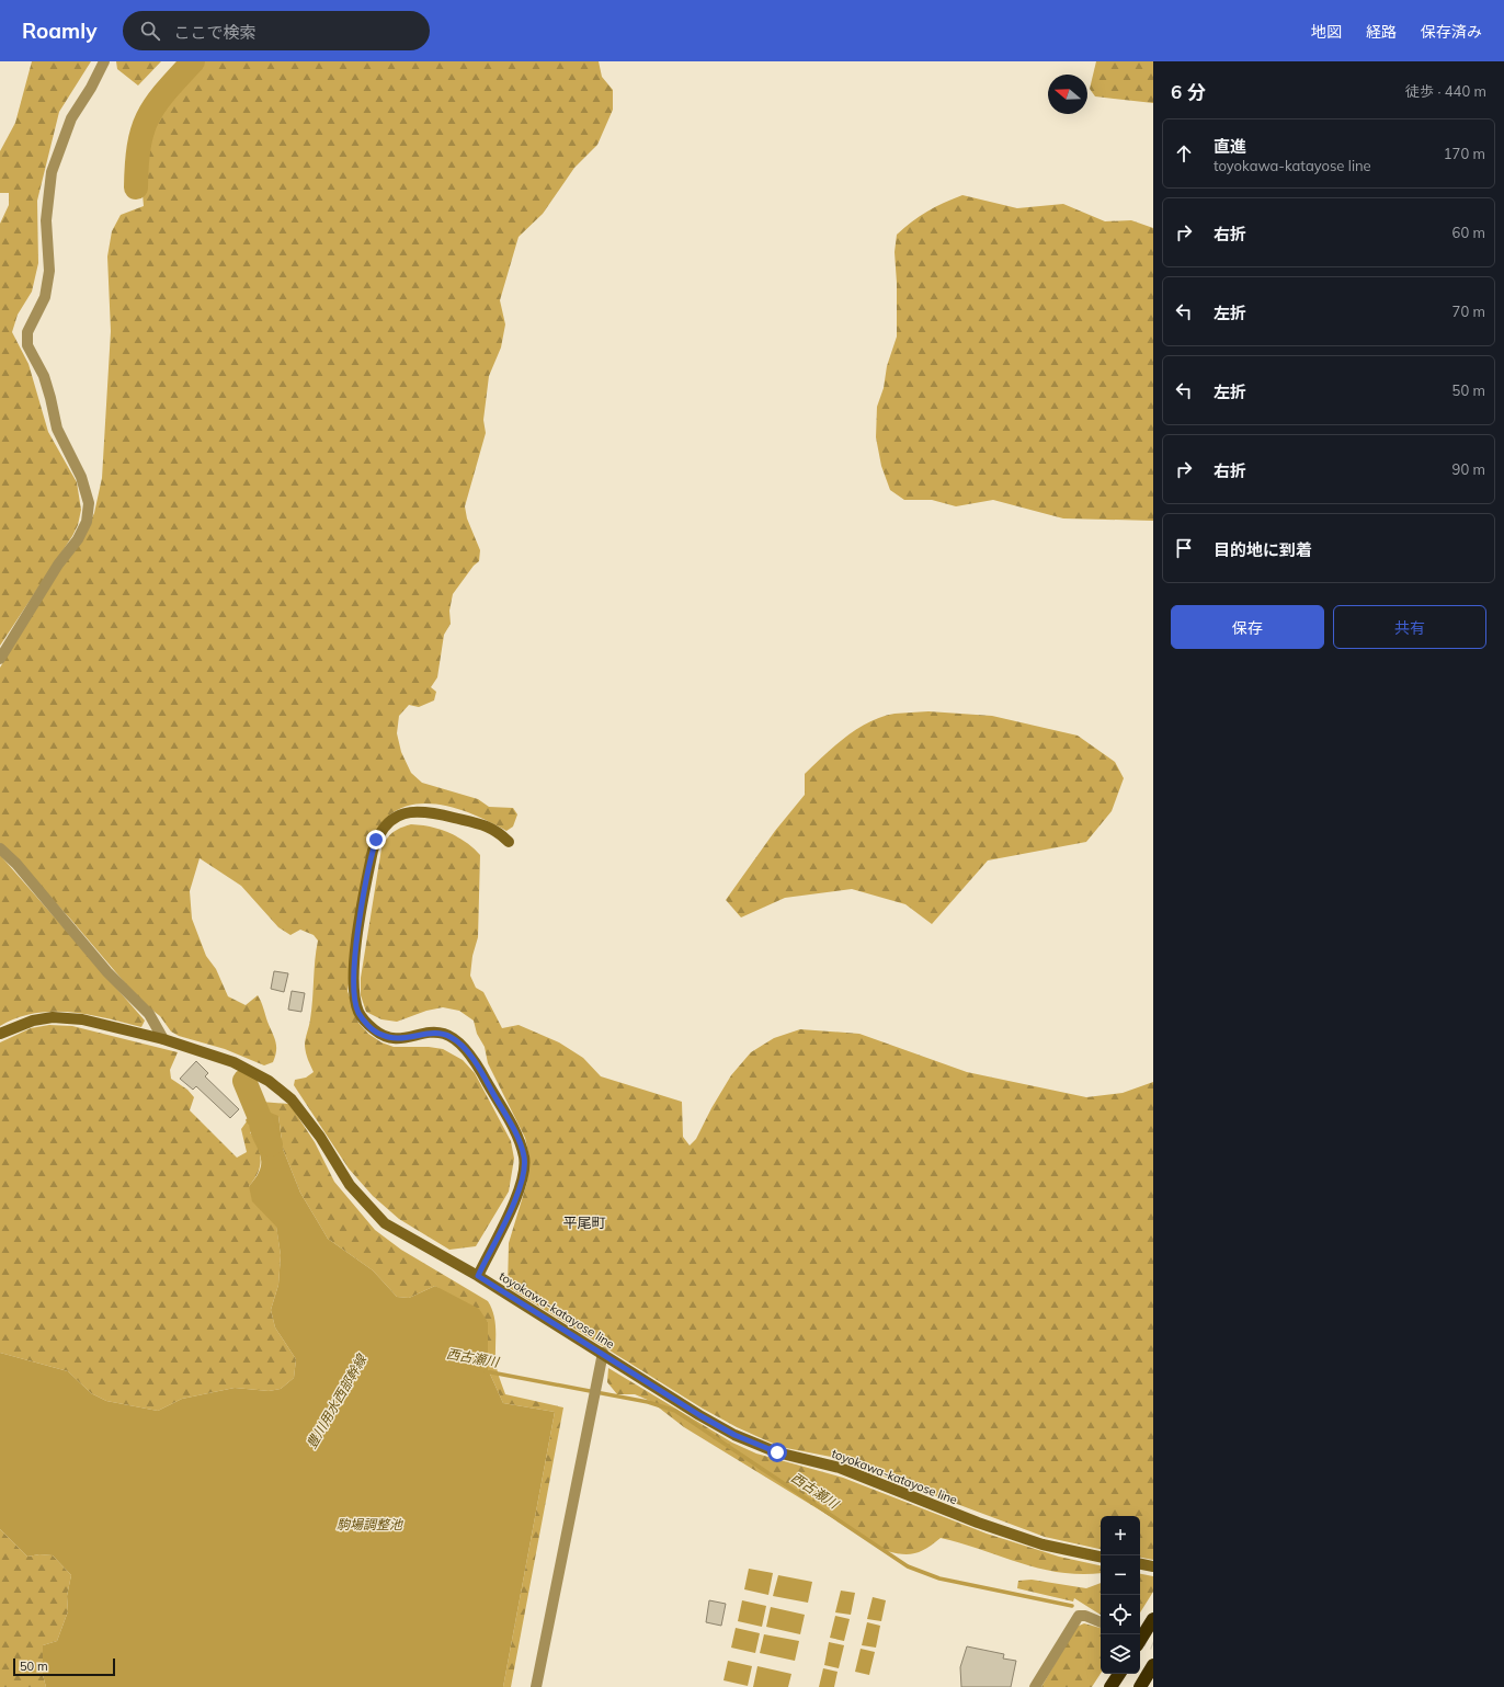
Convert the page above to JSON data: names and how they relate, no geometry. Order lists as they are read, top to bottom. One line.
{"streets":{"main road":["toyokawa-katayose line"]},"districts":["平尾町"],"water":["西古瀬川","豊川用水西部幹線","駒場調整池"],"scale_bar":"50 m","north":"left","page":{"header":"Roamly","search":"ここで検索","nav":["地図","経路","保存済み"],"heading":["6 分","徒歩 · 440 m"],"list":[["直進","toyokawa-katayose line","170 m"],["右折","60 m"],["左折","70 m"],["左折","50 m"],["右折","90 m"],"目的地に到着"],"buttons":["保存","共有"],"map_buttons":["+","−"],"scale":"50 m"}}
